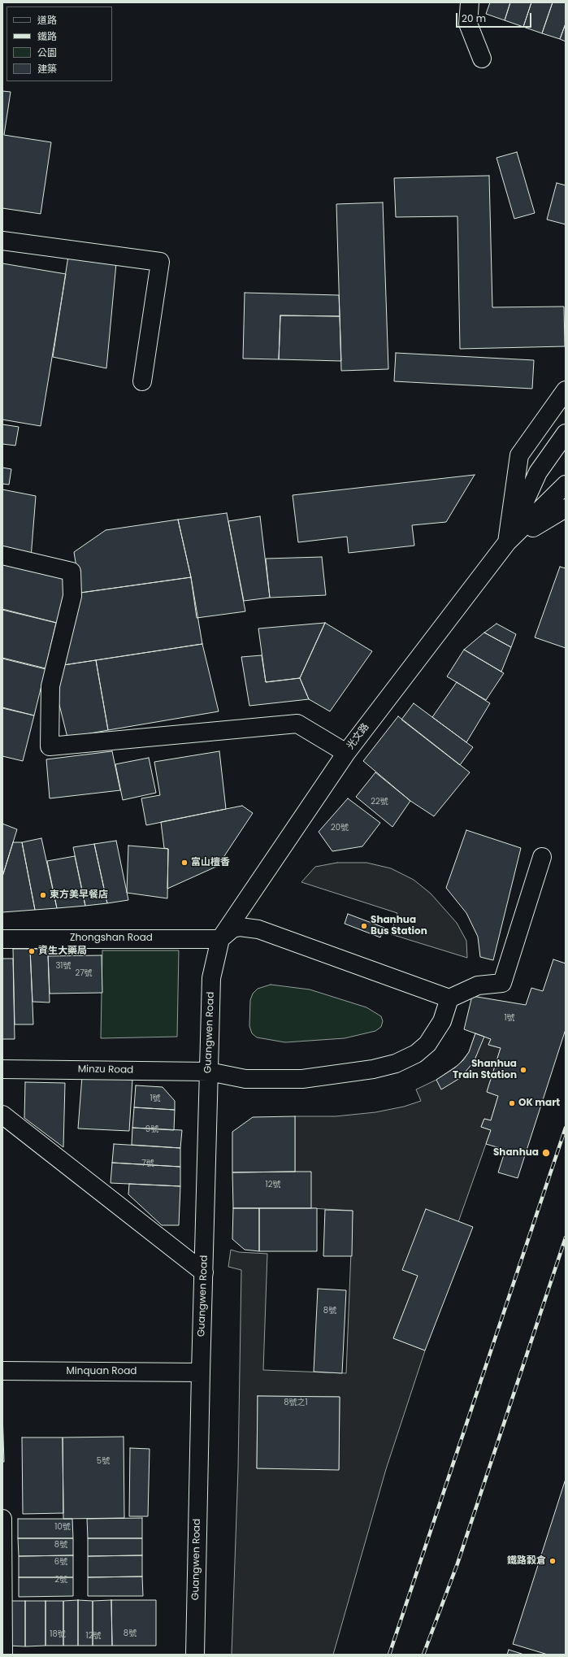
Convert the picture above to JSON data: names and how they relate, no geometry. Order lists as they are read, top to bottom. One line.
{"streets":{"street":["光文路","Zhongshan Road","Guangwen Road","Minzu Road","Minquan Road"]},"crossings":[["光文路","Zhongshan Road"],["光文路","Guangwen Road"],["Zhongshan Road","Guangwen Road"],["Guangwen Road","Minzu Road"],["Guangwen Road","Minquan Road"]],"places":["富山檀香","東方美早餐店","Shanhua Bus Station","資生大藥局","Shanhua Train Station","OK mart","Shanhua","鐵路穀倉"],"house_numbers":["22號","20號","31號","27號","1號","1號","9號","7號","12號","8號","8號之1","5號","10號","8號","6號","2號","8號","18號","12號"],"legend":["道路","鐵路","公園","建築"],"scale_bar":"20 m"}
